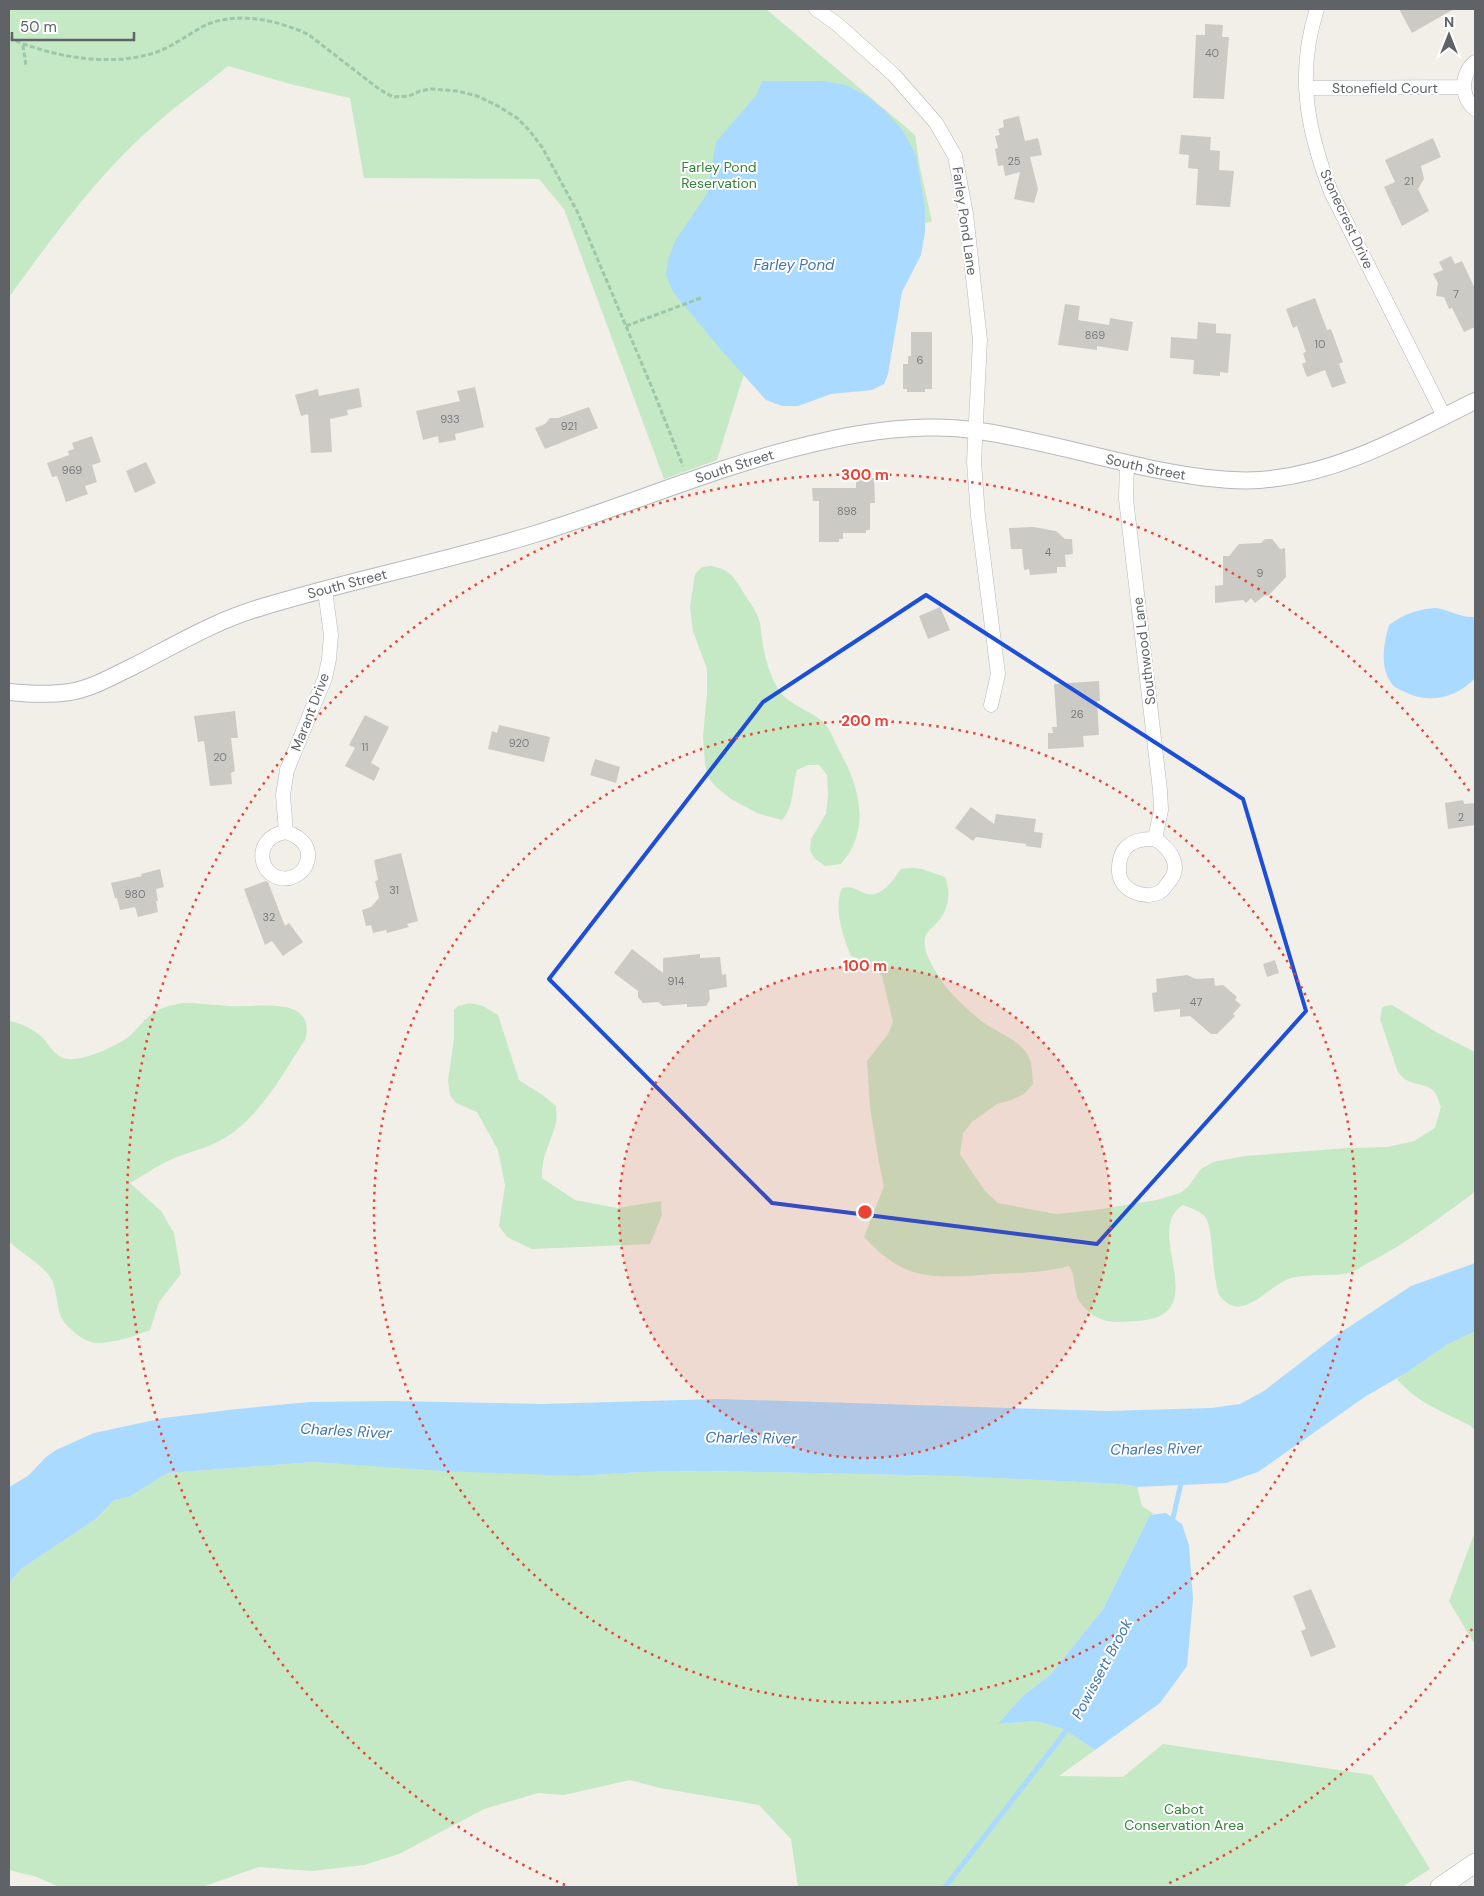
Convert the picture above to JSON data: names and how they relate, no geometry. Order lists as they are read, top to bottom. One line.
{"streets":{"street":["Stonefield Court","Stonecrest Drive","Farley Pond Lane","South Street","Southwood Lane","Marant Drive"]},"crossings":[["Stonefield Court","Stonecrest Drive"],["Stonecrest Drive","South Street"],["Farley Pond Lane","South Street"],["South Street","Southwood Lane"],["South Street","Marant Drive"]],"water":["Farley Pond","Charles River","Powissett Brook"],"parks":["Farley Pond Reservation","Cabot Conservation Area"],"house_numbers":["40","25","21","7","869","10","6","933","921","969","898","4","9","26","920","11","20","2","31","980","32","914","47"],"scale_bar":"50 m","north":"top","rings":["300 m","200 m","100 m"]}
